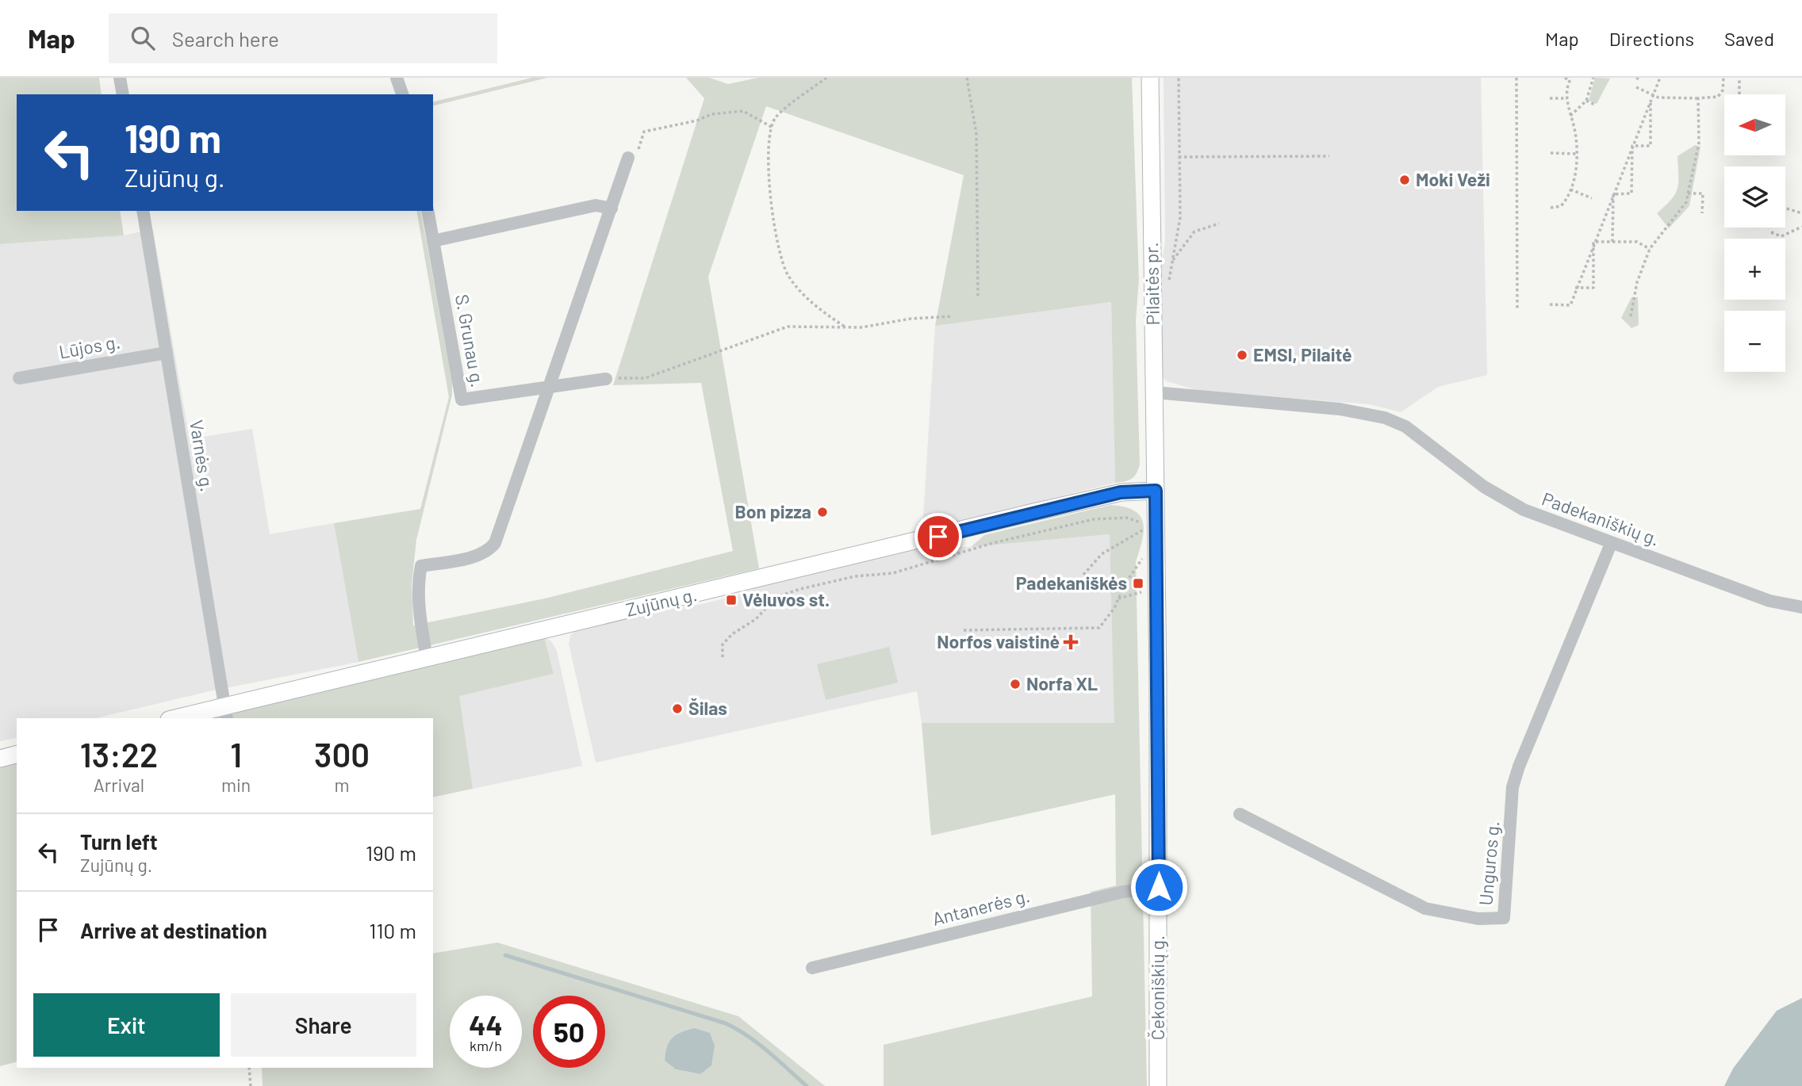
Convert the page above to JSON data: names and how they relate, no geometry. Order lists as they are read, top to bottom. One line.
{"streets":{"main road":["Pilaitės pr.","Zujūnų g.","Čekoniškių g."],"street":["S. Grunau g.","Lūjos g.","Varnės g.","Padekaniškių g.","Unguros g.","Antanerės g."]},"crossings":[["Pilaitės pr.","Padekaniškių g."],["Pilaitės pr.","Zujūnų g."],["Pilaitės pr.","Čekoniškių g."],["Lūjos g.","Varnės g."],["Varnės g.","Zujūnų g."],["Padekaniškių g.","Unguros g."],["Zujūnų g.","Čekoniškių g."],["Antanerės g.","Čekoniškių g."]],"places":{"other":["Moki Veži","EMSI, Pilaitė","Bon pizza","Norfa XL","Šilas"],"transit":["Padekaniškės","Vėluvos st."],"health":["Norfos vaistinė"]},"north":"left","page":{"header":"Map","search":"Search here","nav":["Map","Directions","Saved"],"map_buttons":["+","−"],"turn":["190 m","Zujūnų g."],"eta":["13:22","Arrival","1","min","300","m"],"list":[{"name":"Turn left","note":"Zujūnų g.","value":"190 m"},{"name":"Arrive at destination","value":"110 m"}],"buttons":["Exit","Share"],"speed":"44 km/h","limit":"50"}}
